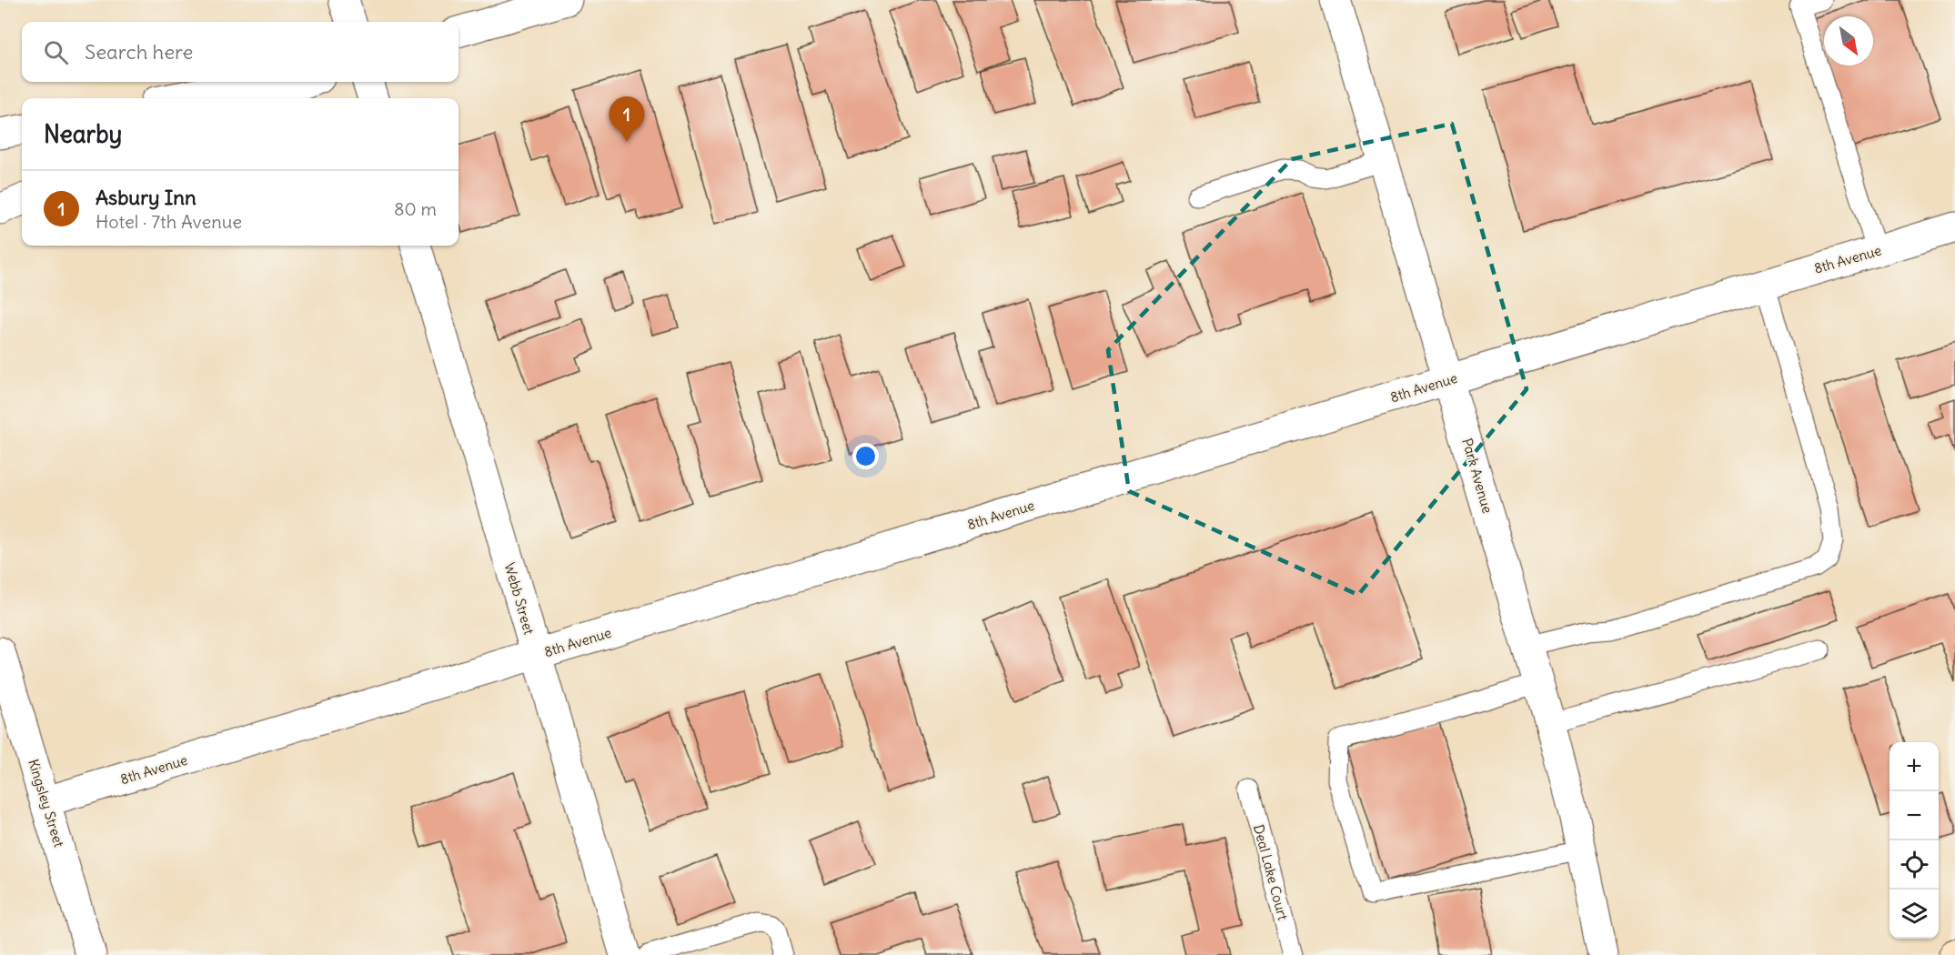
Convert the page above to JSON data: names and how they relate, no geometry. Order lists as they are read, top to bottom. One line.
{"streets":{"street":["8th Avenue","Park Avenue","Webb Street","Kingsley Street"],"lane":["Deal Lake Court"]},"crossings":[["8th Avenue","Park Avenue"],["8th Avenue","Webb Street"],["8th Avenue","Kingsley Street"]],"north":"bottom right","page":{"search":"Search here","pins":"1","heading":"Nearby","list":[{"mark":"1","name":"Asbury Inn","note":"Hotel · 7th Avenue","value":"80 m"}],"map_buttons":["+","−"]}}
